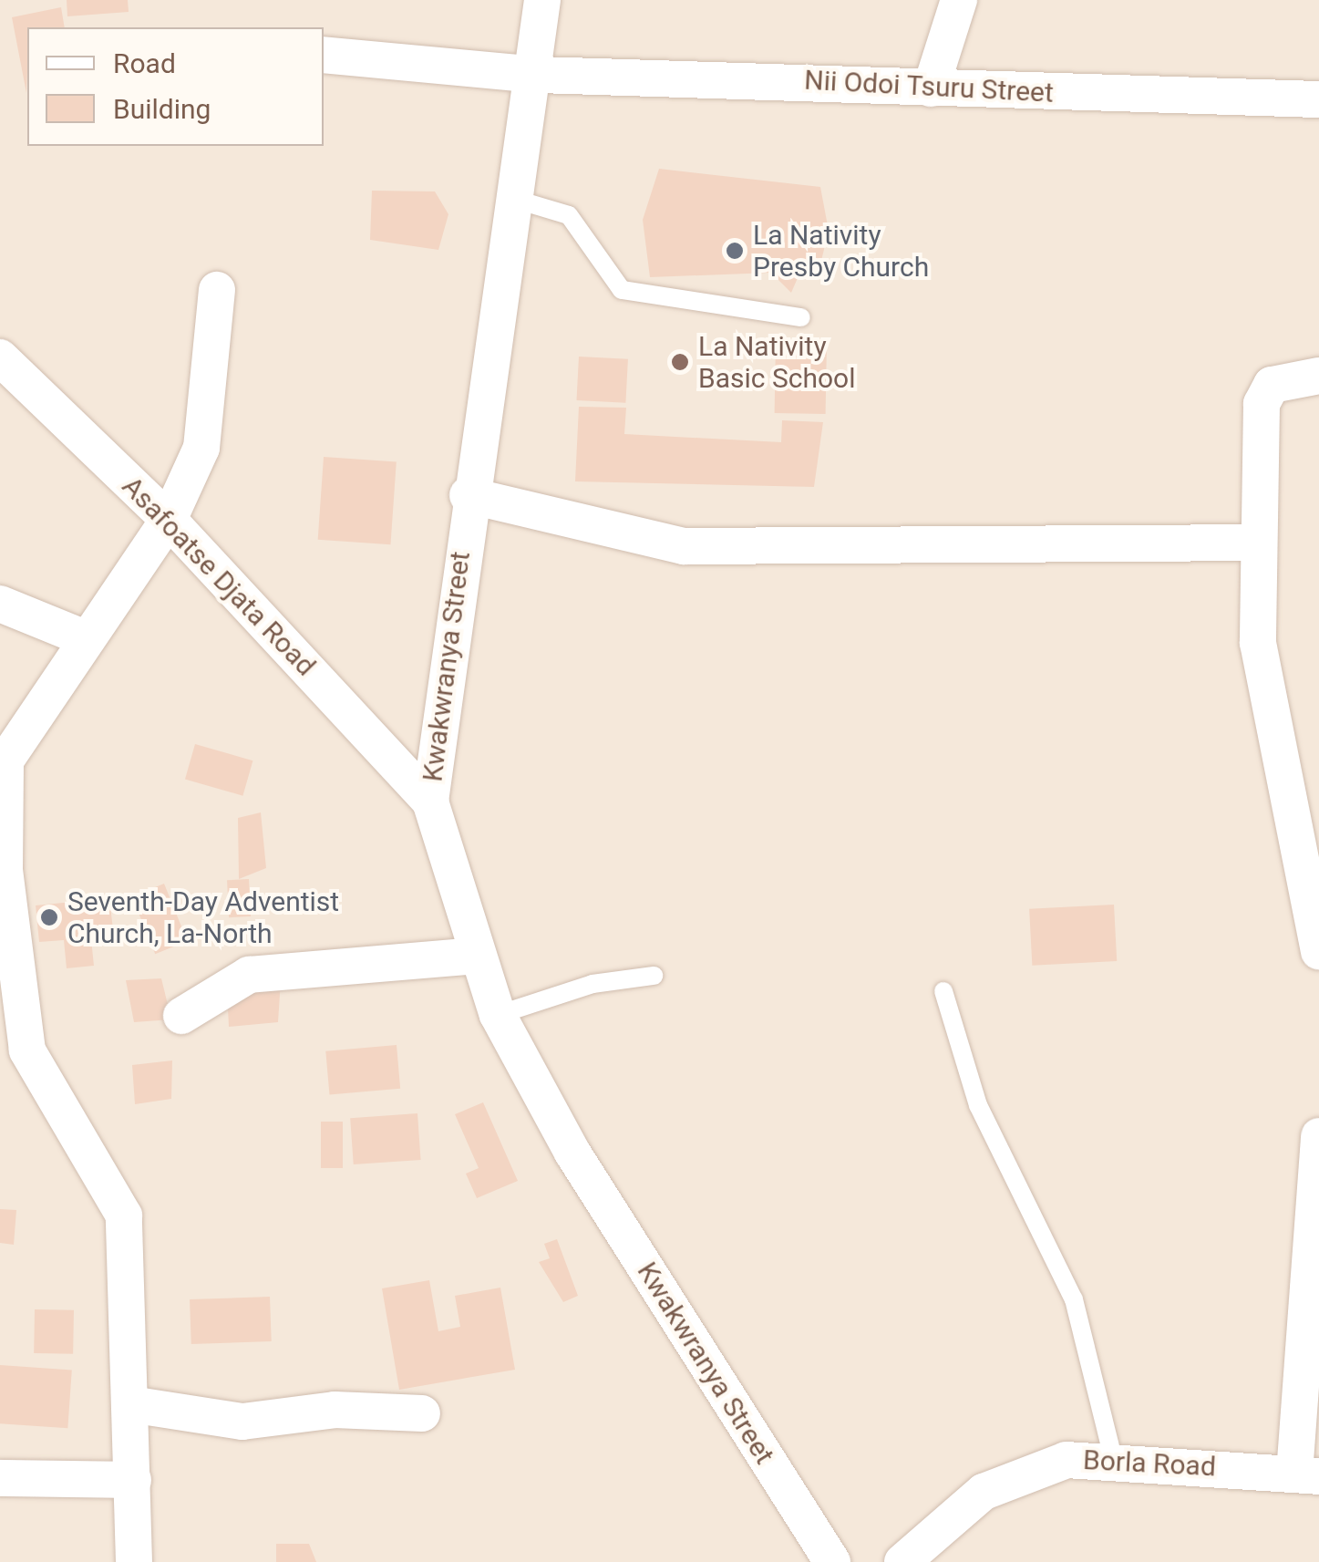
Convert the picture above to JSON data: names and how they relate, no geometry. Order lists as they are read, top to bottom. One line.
{"streets":{"street":["Nii Odoi Tsuru Street","Asafoatse Djata Road","Kwakwranya Street","Borla Road"]},"crossings":[["Nii Odoi Tsuru Street","Kwakwranya Street"],["Asafoatse Djata Road","Kwakwranya Street"]],"places":["La Nativity Presby Church","La Nativity Basic School","Seventh-Day Adventist Church, La-North"],"legend":["Road","Building"]}
